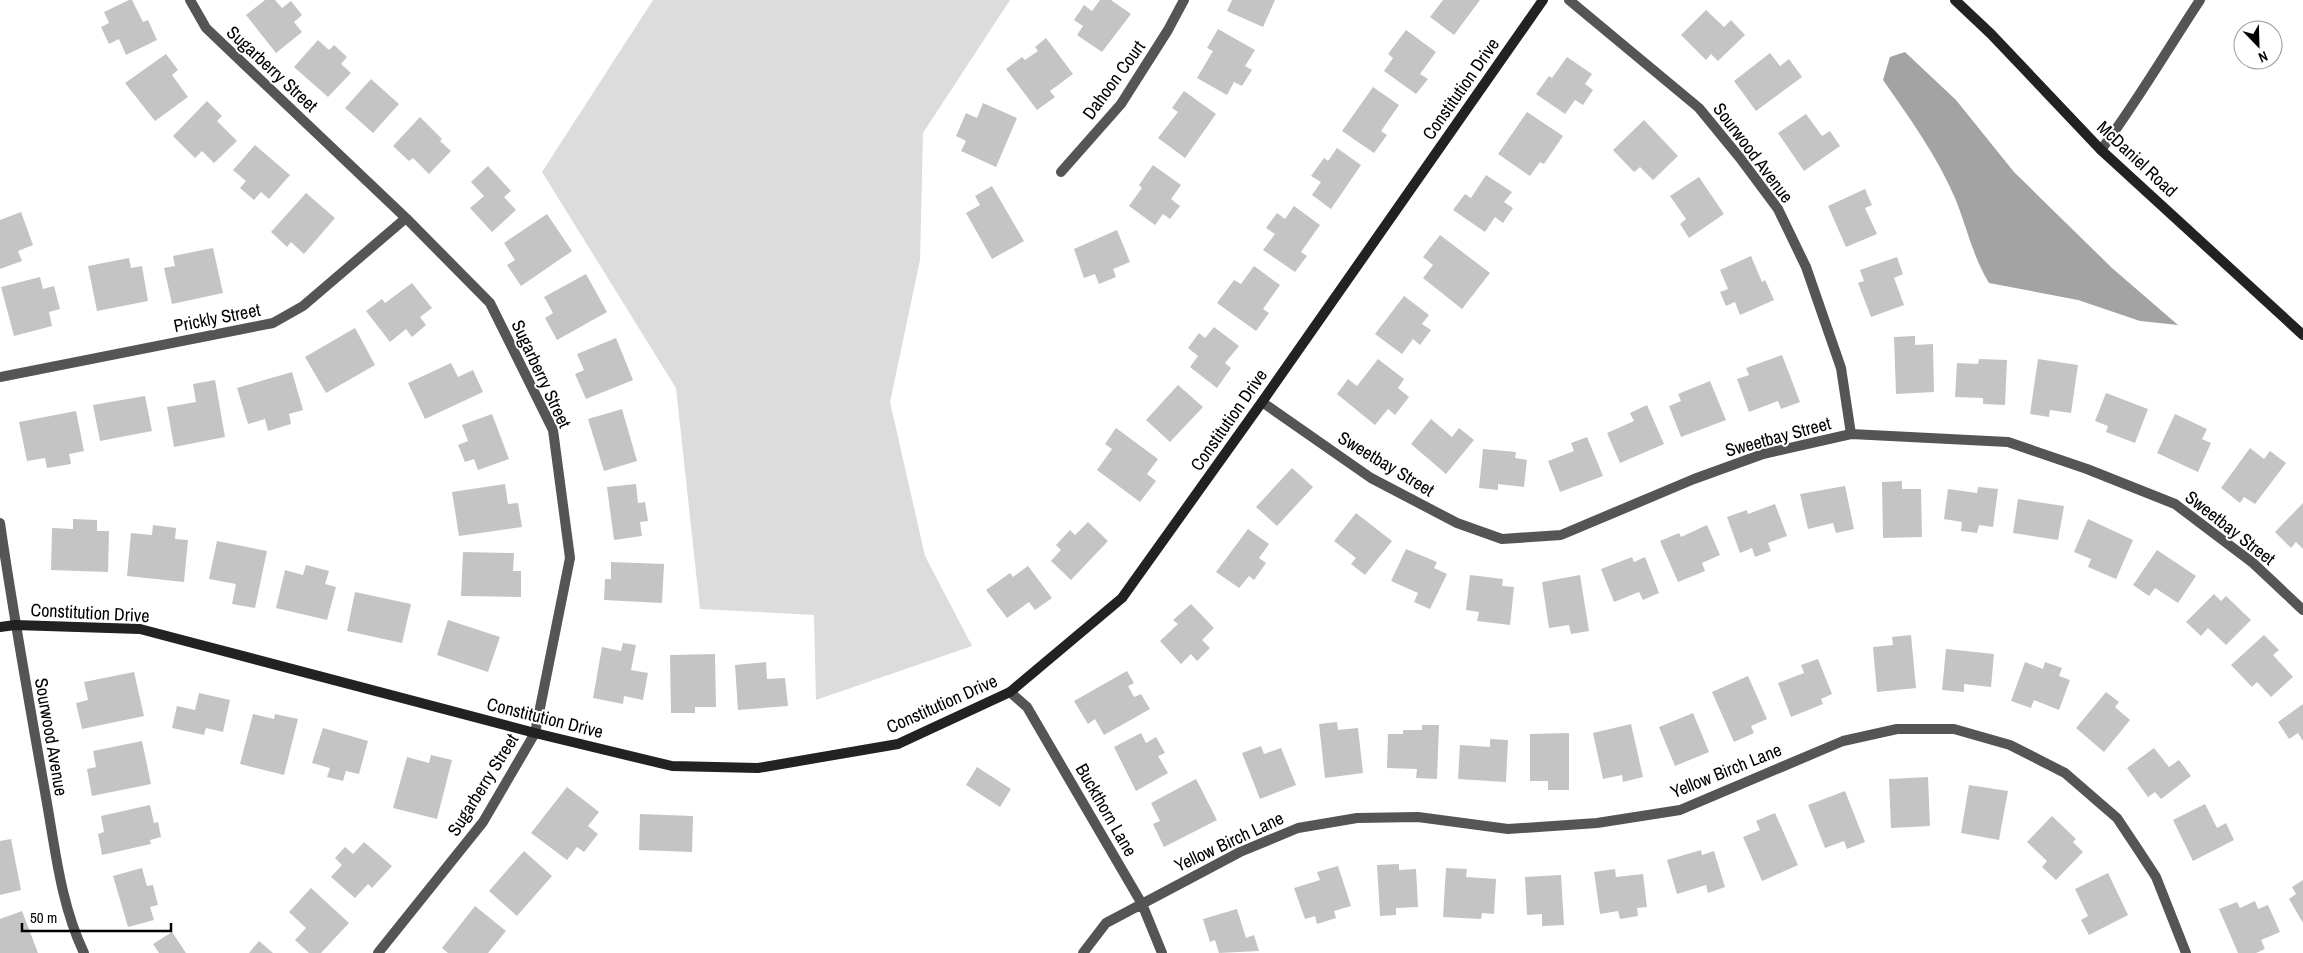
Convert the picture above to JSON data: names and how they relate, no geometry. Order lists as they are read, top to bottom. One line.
{"streets":{"street":["Sugarberry Street","Dahoon Court","Constitution Drive","Sourwood Avenue","McDaniel Road","Prickly Street","Sweetbay Street","Yellow Birch Lane","Buckthorn Lane"]},"crossings":[["Sugarberry Street","Constitution Drive"],["Sugarberry Street","Prickly Street"],["Constitution Drive","Sourwood Avenue"],["Constitution Drive","Sweetbay Street"],["Constitution Drive","Buckthorn Lane"],["Sourwood Avenue","Sweetbay Street"],["Yellow Birch Lane","Buckthorn Lane"]],"scale_bar":"50 m","north":"bottom right"}
